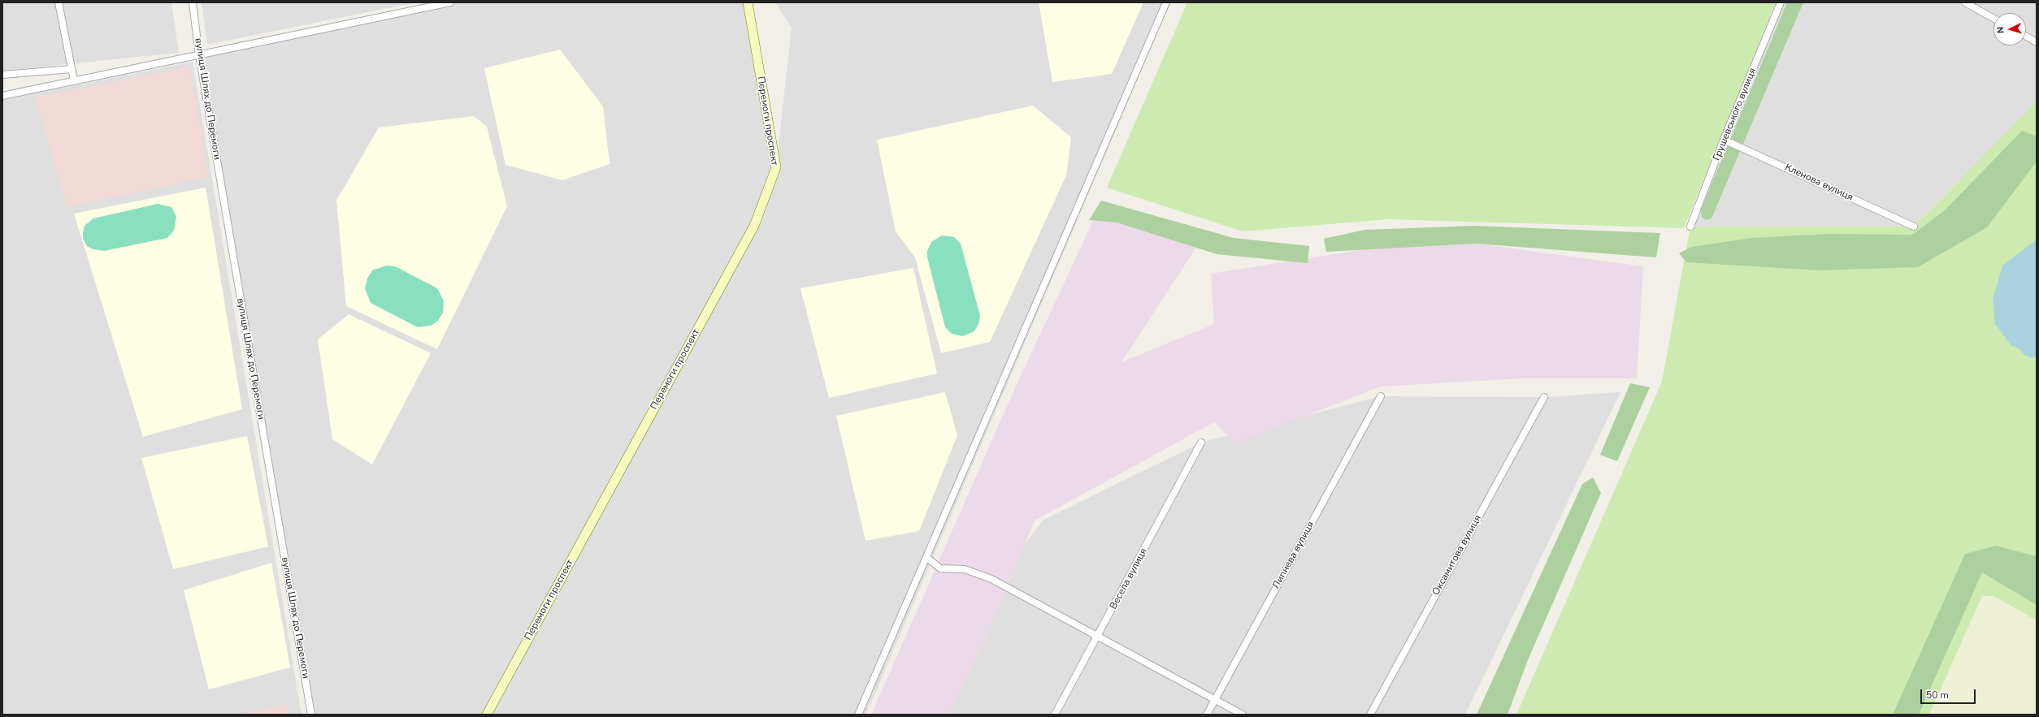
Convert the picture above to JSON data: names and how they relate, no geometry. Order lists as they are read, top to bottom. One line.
{"streets":{"street":["вулиця Шлях до Перемоги","Грушевського вулиця","Перемоги проспект","Кленова вулиця","Липнева вулиця","Оксамитова вулиця","Весела вулиця"]},"crossings":[["Грушевського вулиця","Кленова вулиця"]],"scale_bar":"50 m","north":"left"}
